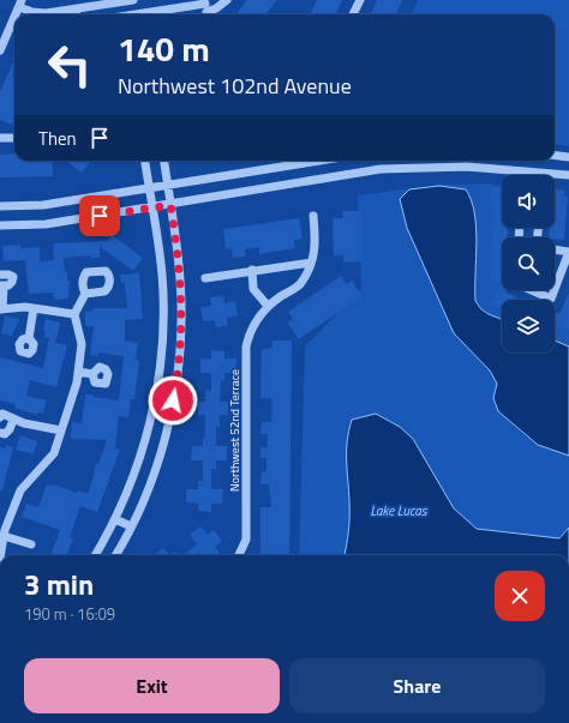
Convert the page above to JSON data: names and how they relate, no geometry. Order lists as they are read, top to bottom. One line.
{"streets":{"street":["Northwest 52nd Terrace"]},"water":["Lake Lucas"],"page":{"turn":["140 m","Northwest 102nd Avenue"],"then":"Then","heading":["3 min","190 m · 16:09"],"buttons":["Exit","Share"]}}
